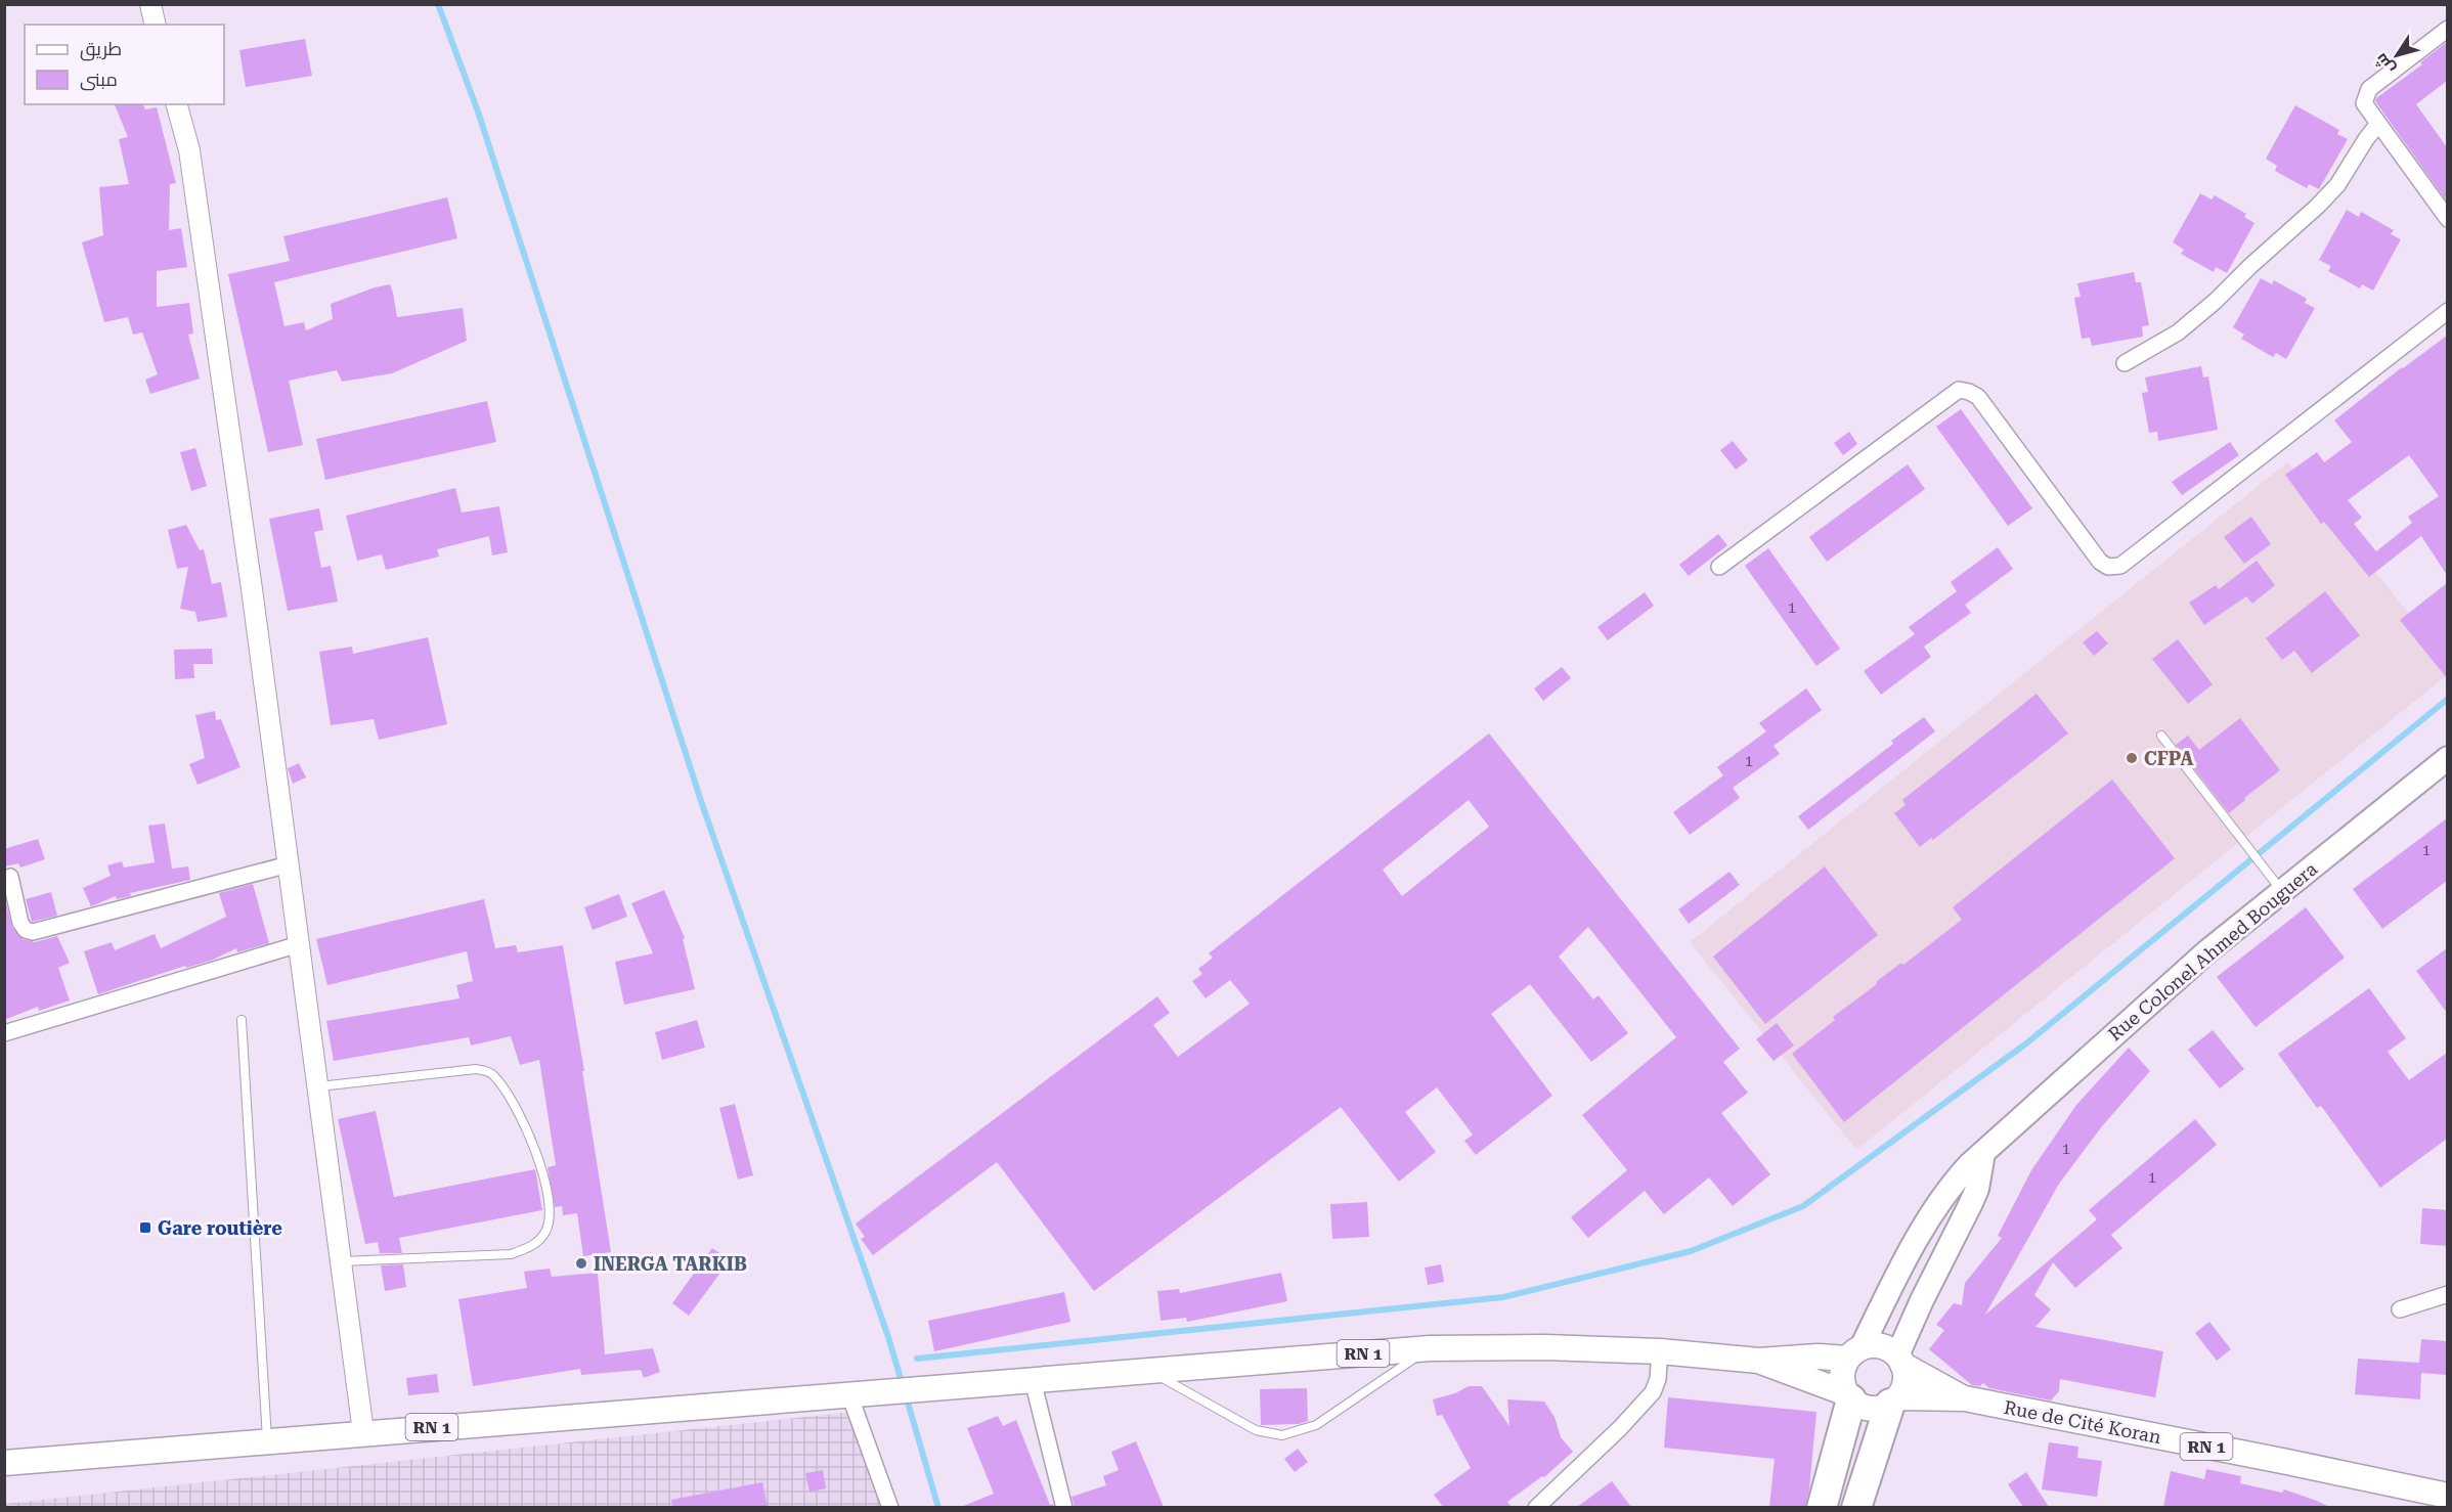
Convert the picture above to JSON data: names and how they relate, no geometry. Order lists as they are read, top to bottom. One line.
{"streets":{"main road":["Rue Colonel Ahmed Bouguera","RN 1","Rue de Cité Koran"]},"crossings":[["Rue Colonel Ahmed Bouguera","RN 1"],["Rue Colonel Ahmed Bouguera","Rue de Cité Koran"],["RN 1","Rue de Cité Koran"]],"places":{"other":["CFPA","INERGA TARKIB"],"transit":["Gare routière"]},"house_numbers":["1","1","1","1","1"],"legend":["طريق","مبنى"],"north":"bottom left"}
